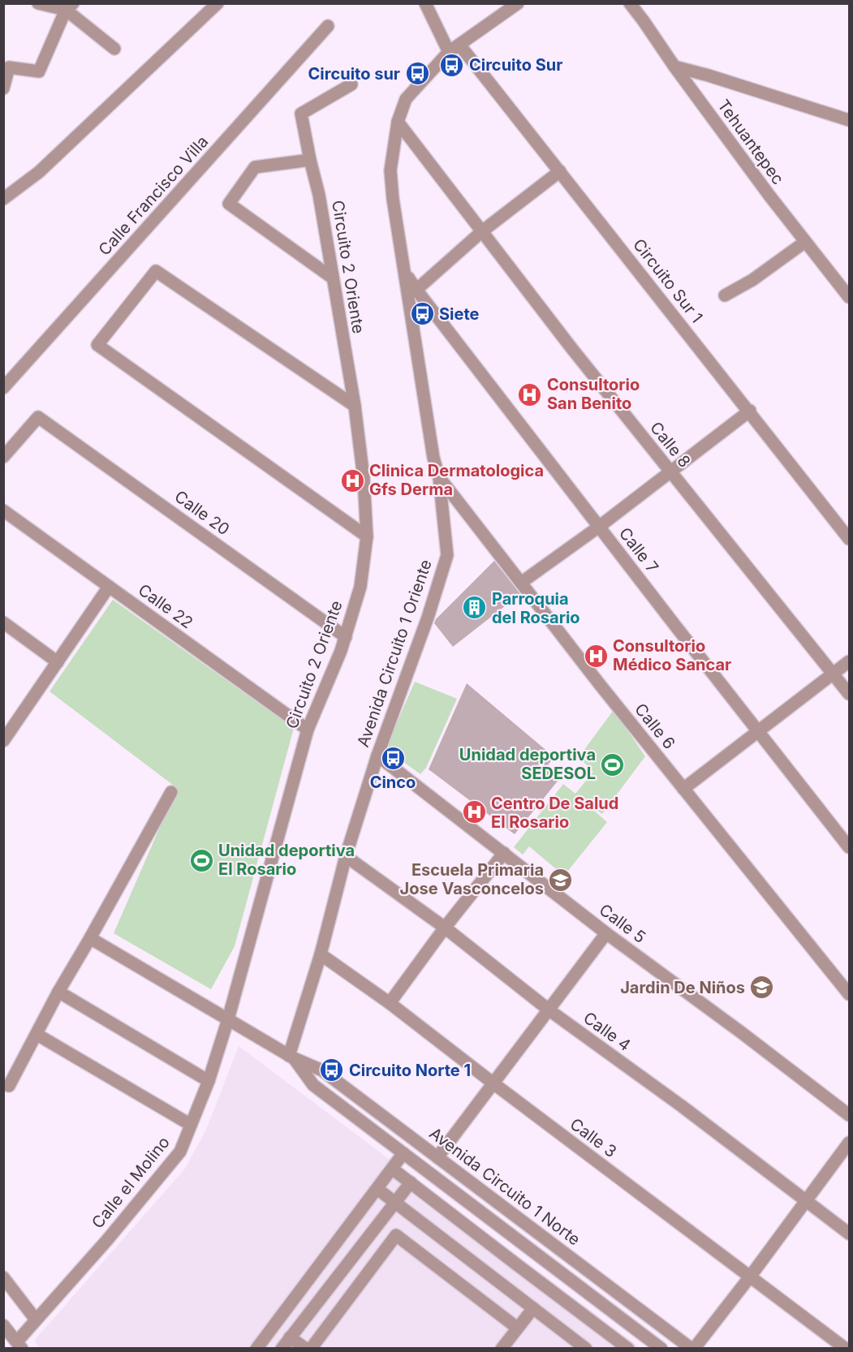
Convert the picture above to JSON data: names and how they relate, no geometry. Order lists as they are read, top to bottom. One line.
{"streets":{"street":["Tehuantepec","Calle Francisco Villa","Circuito 2 Oriente","Circuito Sur 1","Calle 8","Calle 20","Calle 7","Calle 22","Avenida Circuito 1 Oriente","Calle 6","Calle 5","Calle 4","Calle 3","Calle el Molino","Avenida Circuito 1 Norte"]},"crossings":[["Circuito 2 Oriente","Calle 20"],["Circuito 2 Oriente","Calle 22"],["Circuito 2 Oriente","Calle el Molino"],["Circuito 2 Oriente","Avenida Circuito 1 Norte"],["Circuito Sur 1","Avenida Circuito 1 Oriente"],["Calle 8","Avenida Circuito 1 Oriente"],["Calle 7","Avenida Circuito 1 Oriente"],["Avenida Circuito 1 Oriente","Calle 6"],["Avenida Circuito 1 Oriente","Calle 5"],["Avenida Circuito 1 Oriente","Calle 4"],["Avenida Circuito 1 Oriente","Calle 3"],["Avenida Circuito 1 Oriente","Avenida Circuito 1 Norte"],["Calle el Molino","Avenida Circuito 1 Norte"]],"places":{"bus stop":["Circuito Sur","Circuito sur","Siete","Cinco","Circuito Norte 1"],"hospital":["Consultorio San Benito","Clinica Dermatologica Gfs Derma","Consultorio Médico Sancar","Centro De Salud El Rosario"],"building":["Parroquia del Rosario"],"sports":["Unidad deportiva SEDESOL","Unidad deportiva El Rosario"],"school or university":["Escuela Primaria Jose Vasconcelos","Jardin De Niños"]}}
